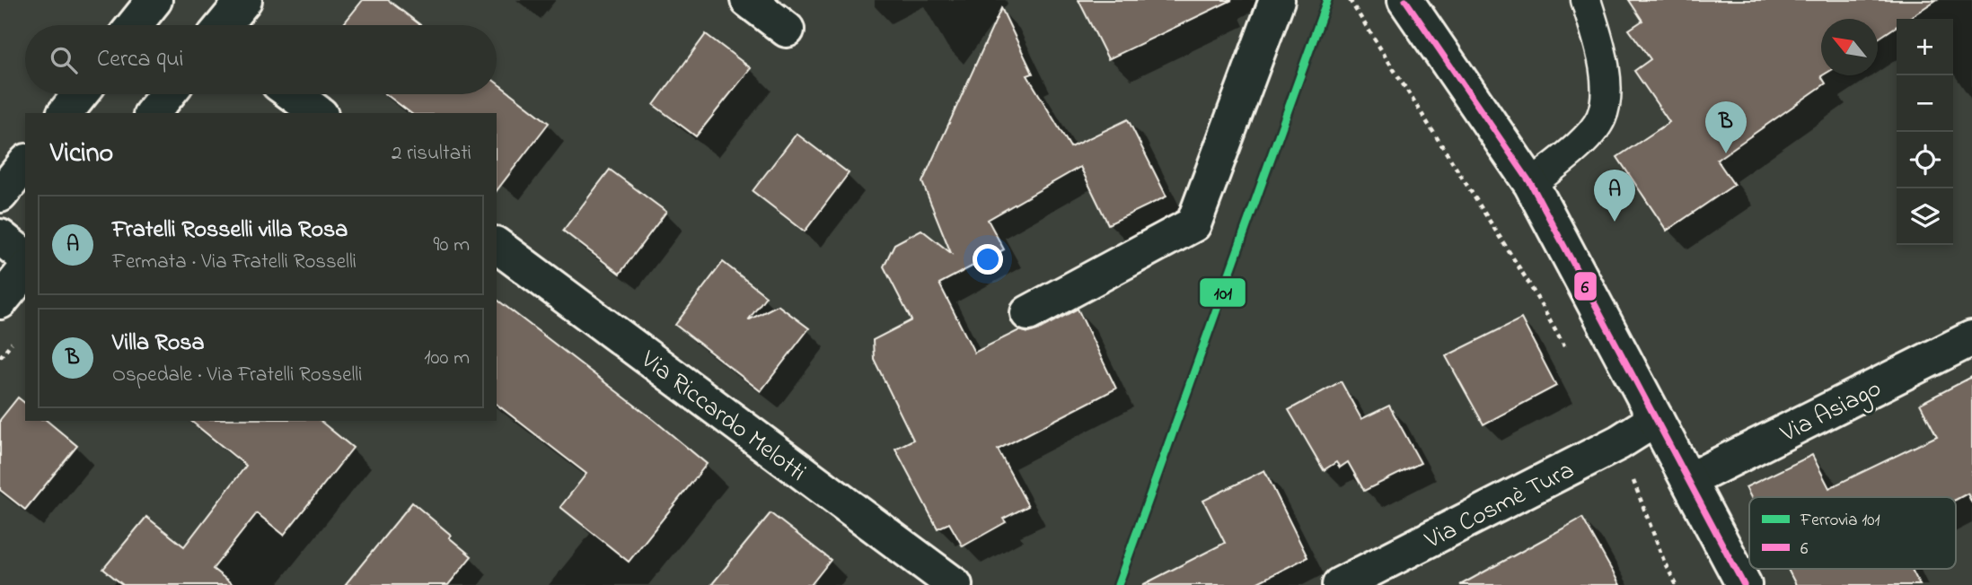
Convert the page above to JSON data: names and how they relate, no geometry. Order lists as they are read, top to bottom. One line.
{"streets":{"street":["Via Asiago","Via Riccardo Melotti","Via Cosmè Tura"]},"lines":["rail line 101","transit line 6"],"legend":["Ferrovia 101","6"],"north":"top left","page":{"map_buttons":["+","−"],"search":"Cerca qui","pins":["B","A"],"heading":["Vicino","2 risultati"],"list":[{"mark":"A","name":"Fratelli Rosselli villa Rosa","note":"Fermata · Via Fratelli Rosselli","value":"90 m"},{"mark":"B","name":"Villa Rosa","note":"Ospedale · Via Fratelli Rosselli","value":"100 m"}]}}
